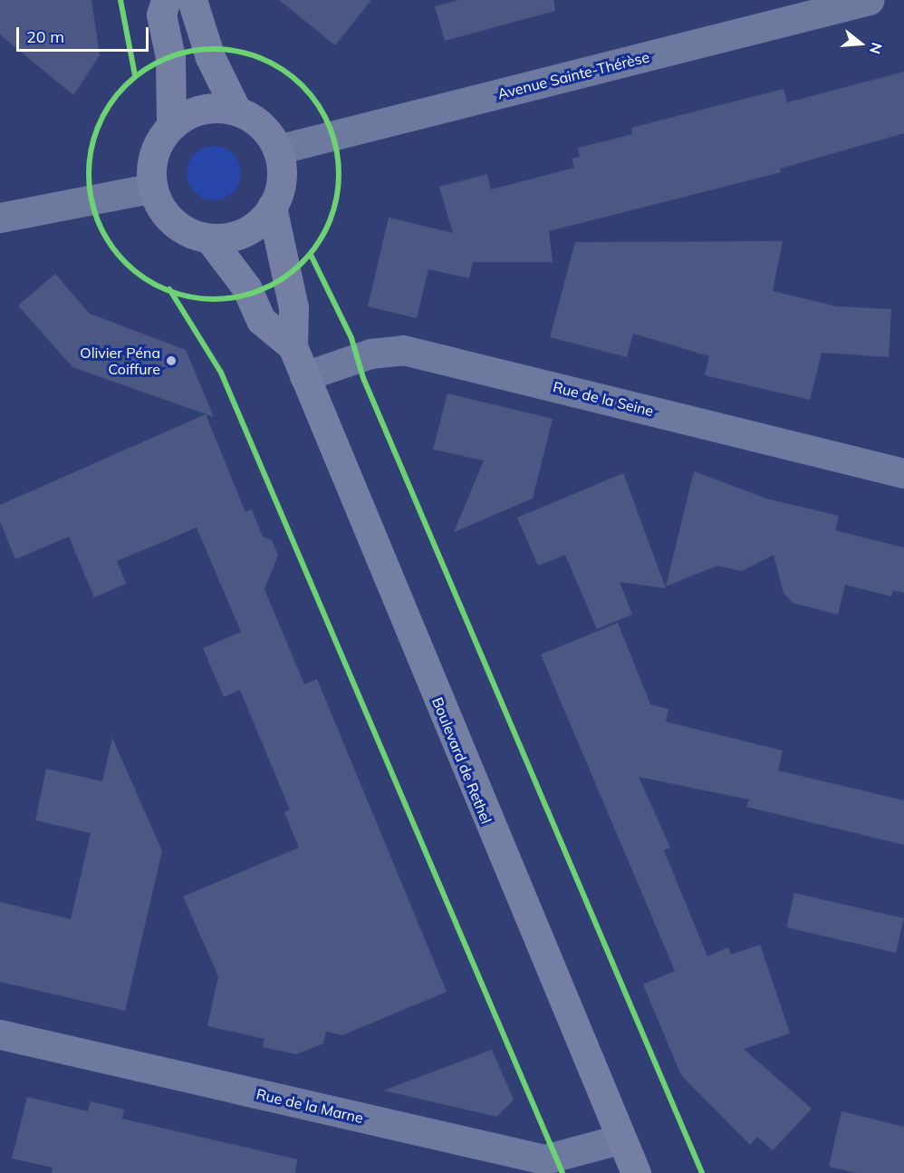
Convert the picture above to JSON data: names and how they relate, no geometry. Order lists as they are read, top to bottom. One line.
{"streets":{"main road":["Boulevard de Rethel"],"street":["Avenue Sainte-Thérèse","Rue de la Seine","Rue de la Marne"]},"crossings":[["Avenue Sainte-Thérèse","Boulevard de Rethel"],["Rue de la Seine","Boulevard de Rethel"],["Boulevard de Rethel","Rue de la Marne"]],"places":["Olivier Péna Coiffure"],"scale_bar":"20 m","north":"right"}
